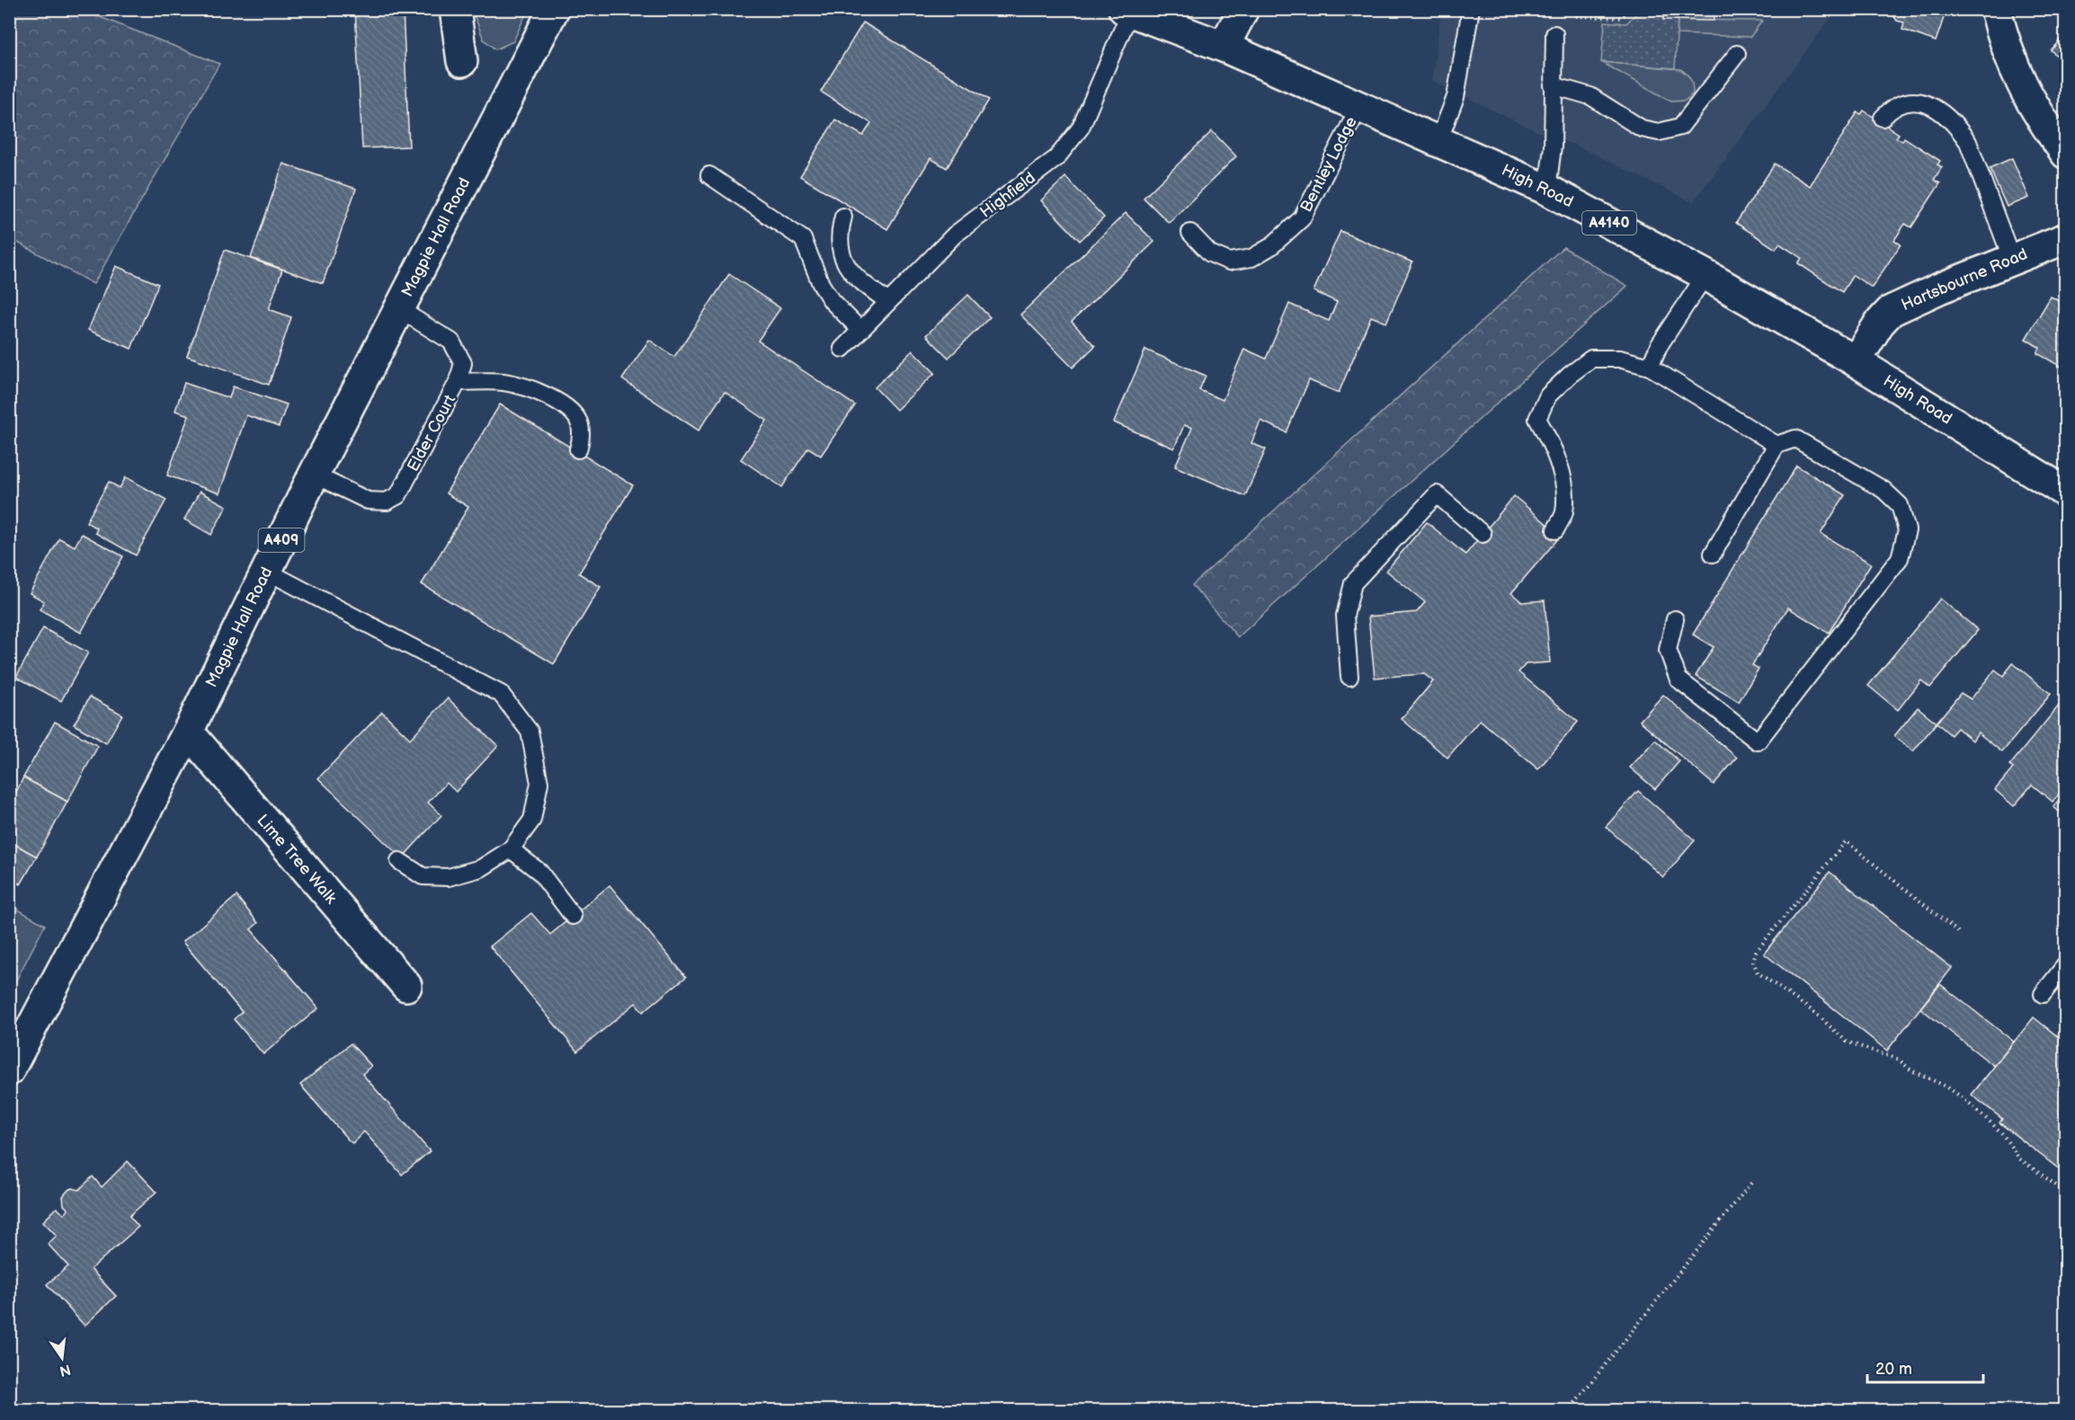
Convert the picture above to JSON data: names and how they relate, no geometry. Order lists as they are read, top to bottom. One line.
{"streets":{"main road":["High Road","A4140","Magpie Hall Road","Hartsbourne Road","A409","Lime Tree Walk"],"lane":["Bentley Lodge","Highfield","Elder Court"]},"crossings":[["Bentley Lodge","High Road"],["High Road","Highfield"],["High Road","Hartsbourne Road"],["Magpie Hall Road","Elder Court"],["Magpie Hall Road","Lime Tree Walk"]],"scale_bar":"20 m","north":"bottom"}
